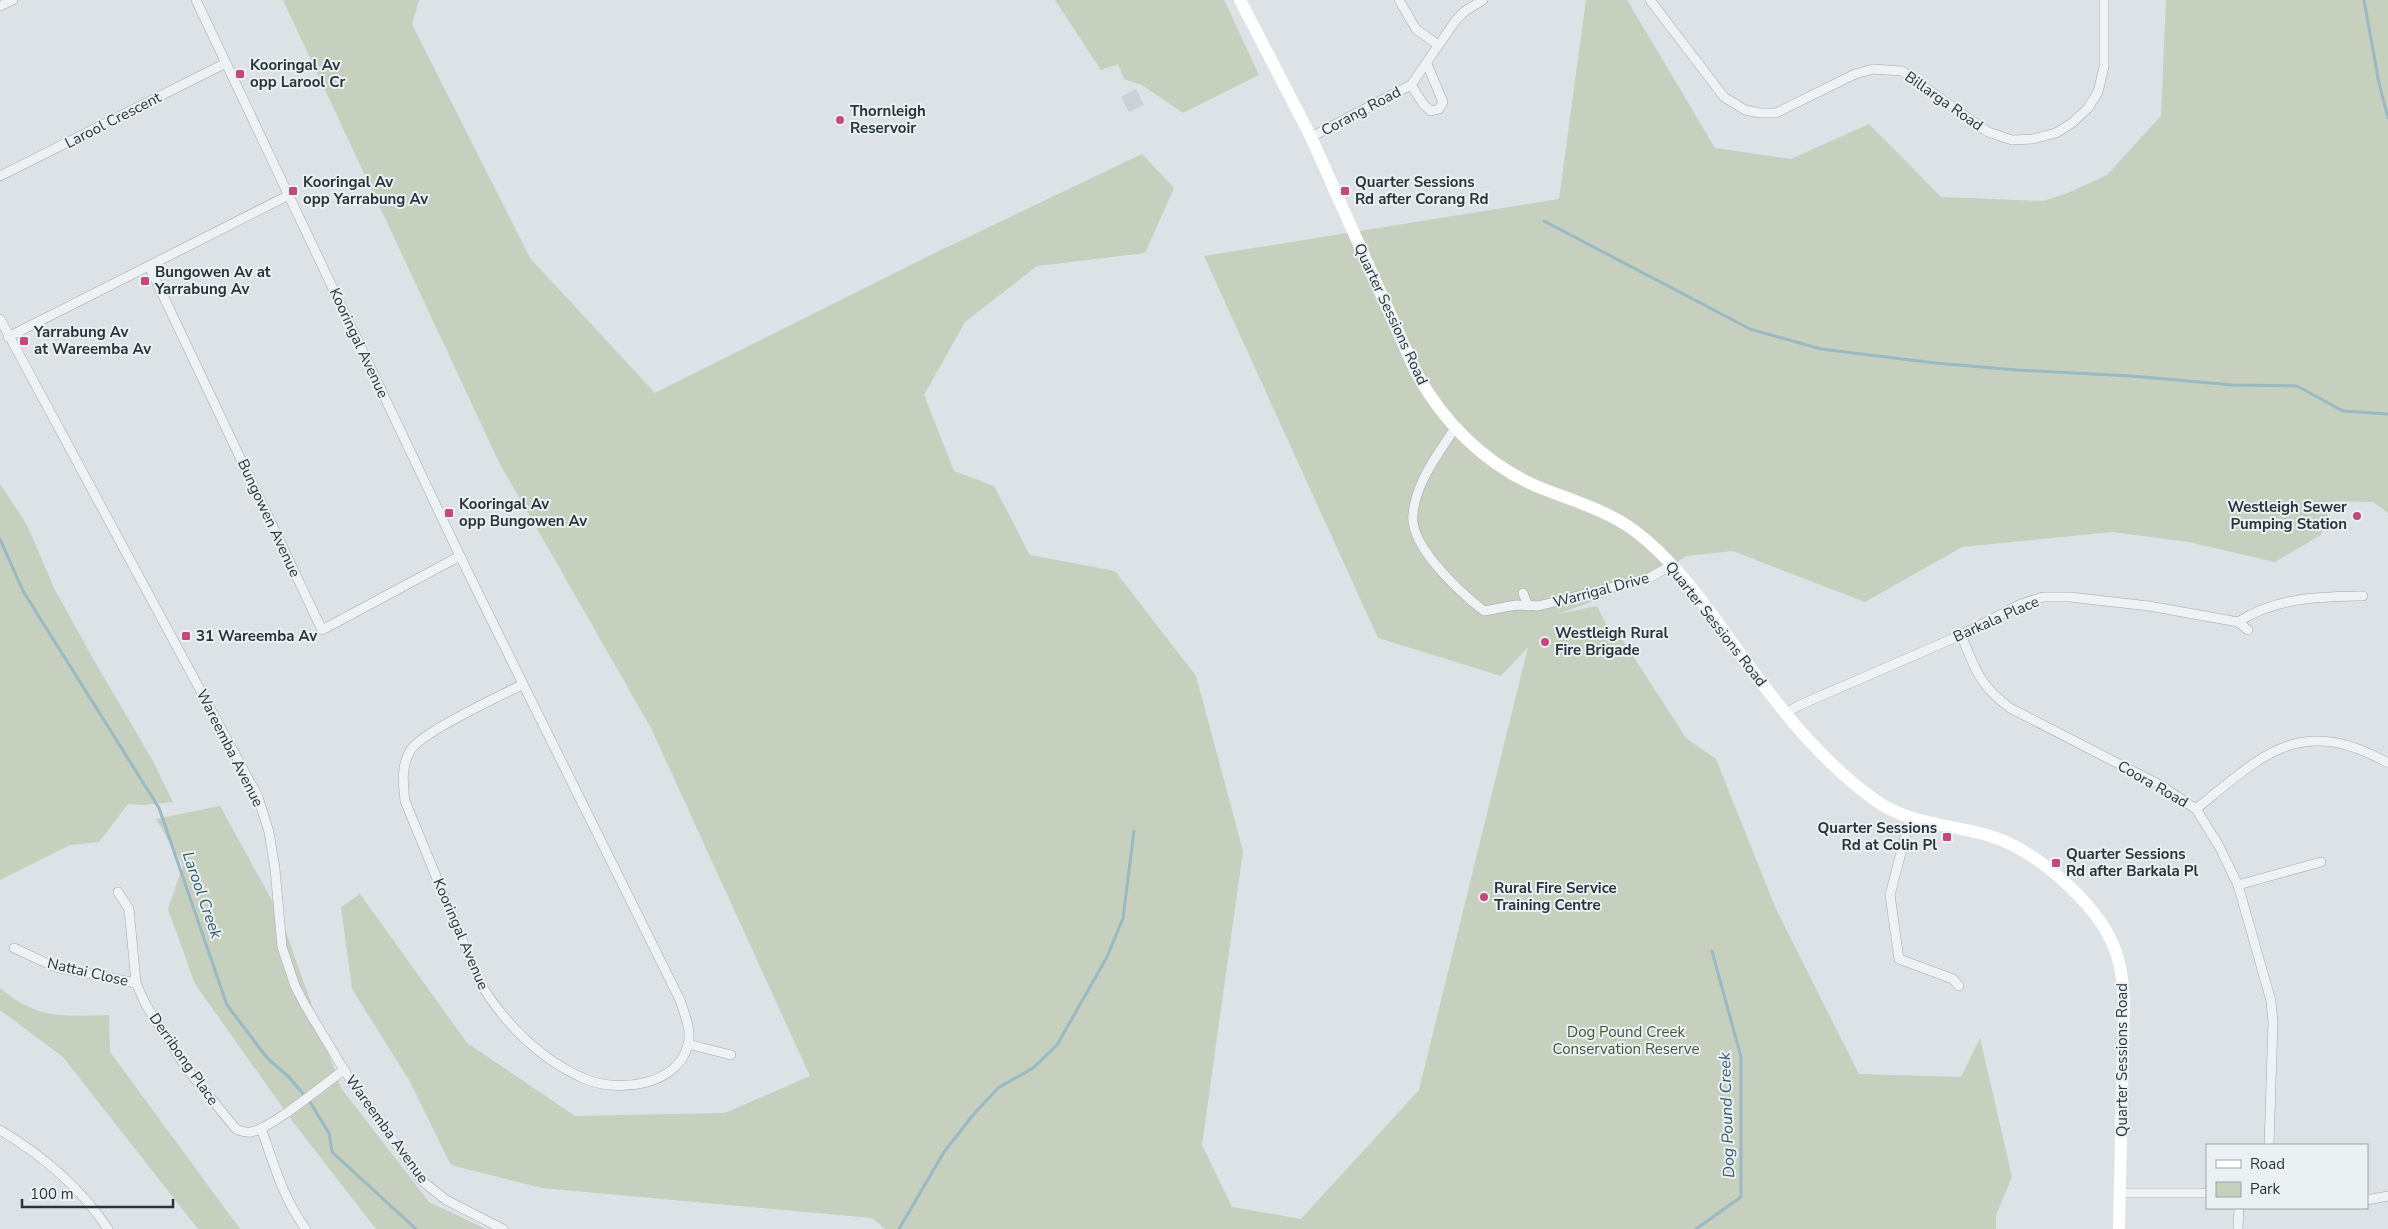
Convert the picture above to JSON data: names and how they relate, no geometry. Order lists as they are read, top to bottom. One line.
{"streets":{"main road":["Quarter Sessions Road"],"street":["Billarga Road","Corang Road","Larool Crescent","Kooringal Avenue","Bungowen Avenue","Warrigal Drive","Barkala Place","Wareemba Avenue","Coora Road","Nattai Close","Derribong Place"]},"crossings":[["Corang Road","Quarter Sessions Road"],["Larool Crescent","Kooringal Avenue"],["Quarter Sessions Road","Warrigal Drive"],["Quarter Sessions Road","Barkala Place"],["Kooringal Avenue","Bungowen Avenue"],["Barkala Place","Coora Road"],["Nattai Close","Derribong Place"]],"water":["Larool Creek","Dog Pound Creek"],"parks":["Dog Pound Creek Conservation Reserve"],"places":{"transit":["Kooringal Av opp Larool Cr","Kooringal Av opp Yarrabung Av","Quarter Sessions Rd after Corang Rd","Bungowen Av at Yarrabung Av","Yarrabung Av at Wareemba Av","Kooringal Av opp Bungowen Av","31 Wareemba Av","Quarter Sessions Rd at Colin Pl","Quarter Sessions Rd after Barkala Pl"],"other":["Thornleigh Reservoir","Westleigh Sewer Pumping Station","Westleigh Rural Fire Brigade","Rural Fire Service Training Centre"]},"legend":["Road","Park"],"scale_bar":"100 m"}
